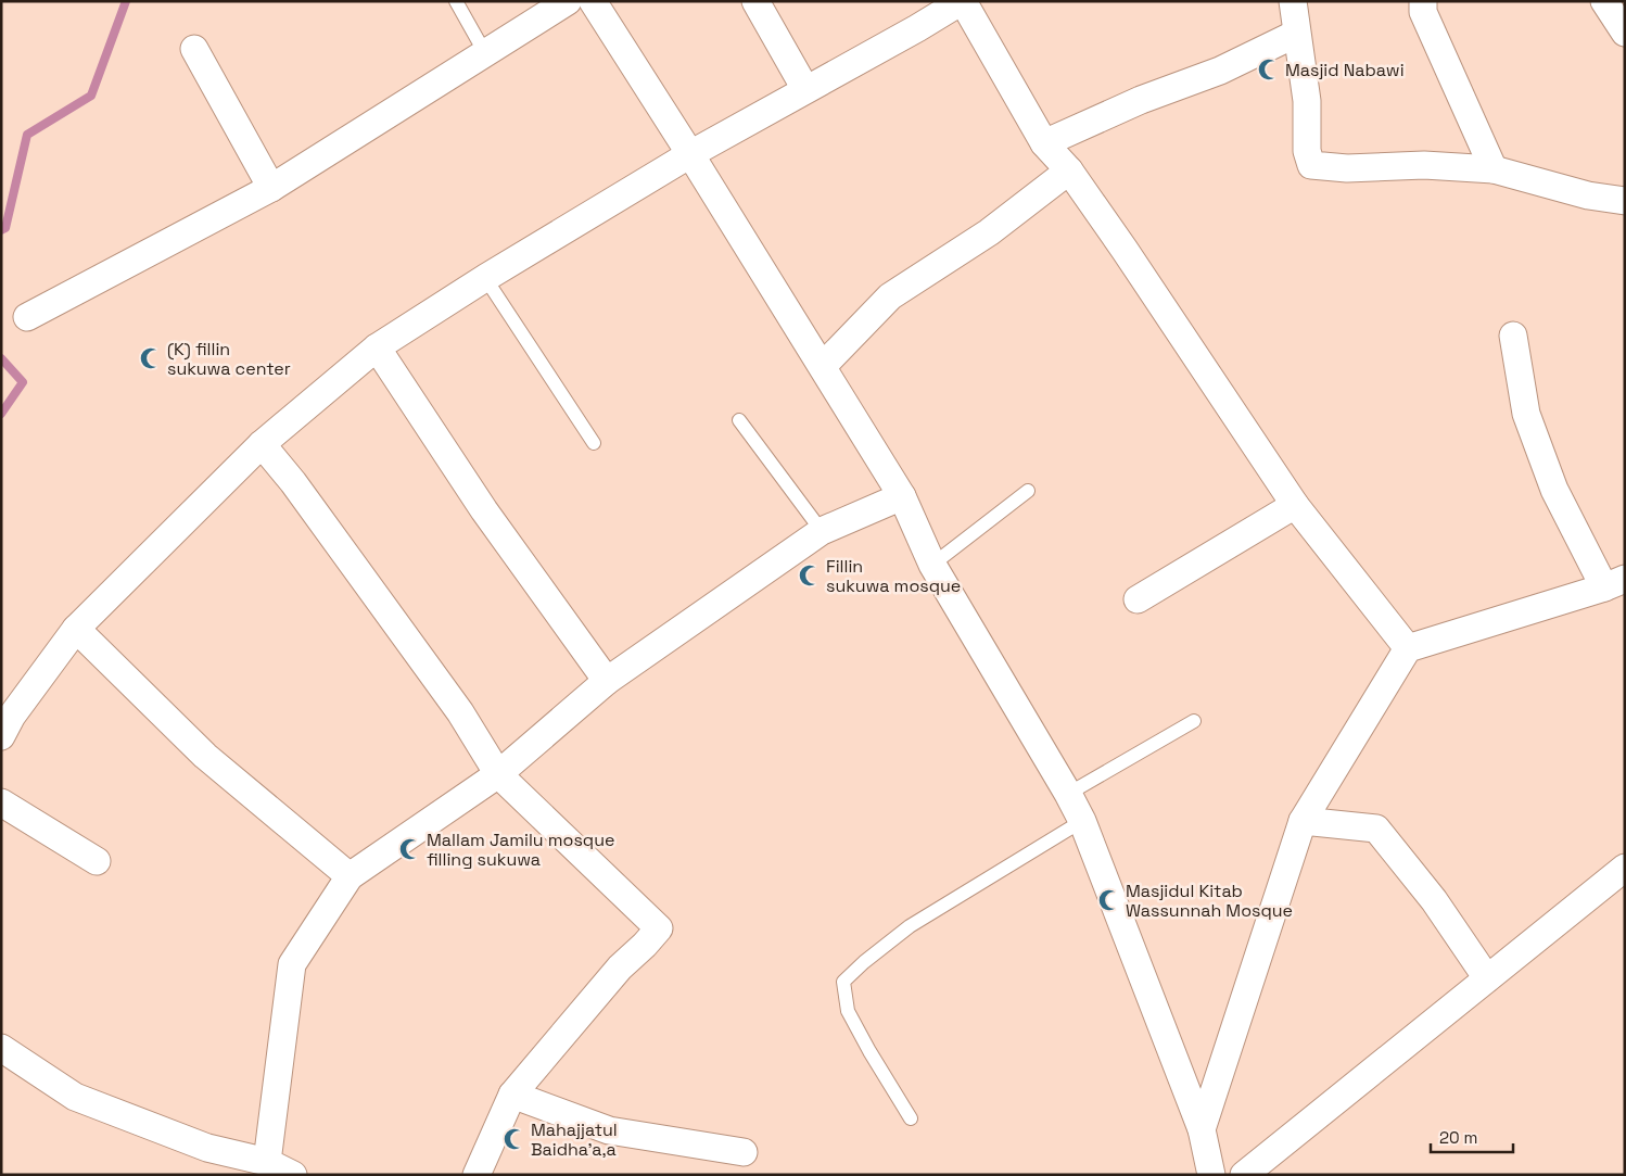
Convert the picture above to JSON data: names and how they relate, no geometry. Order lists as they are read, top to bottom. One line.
{"places":{"mosque":["Masjid Nabawi","(K) fillin sukuwa center","Fillin sukuwa mosque","Mallam Jamilu mosque filling sukuwa","Masjidul Kitab Wassunnah Mosque","Mahajjatul Baidha'a,a"]},"scale_bar":"20 m"}
